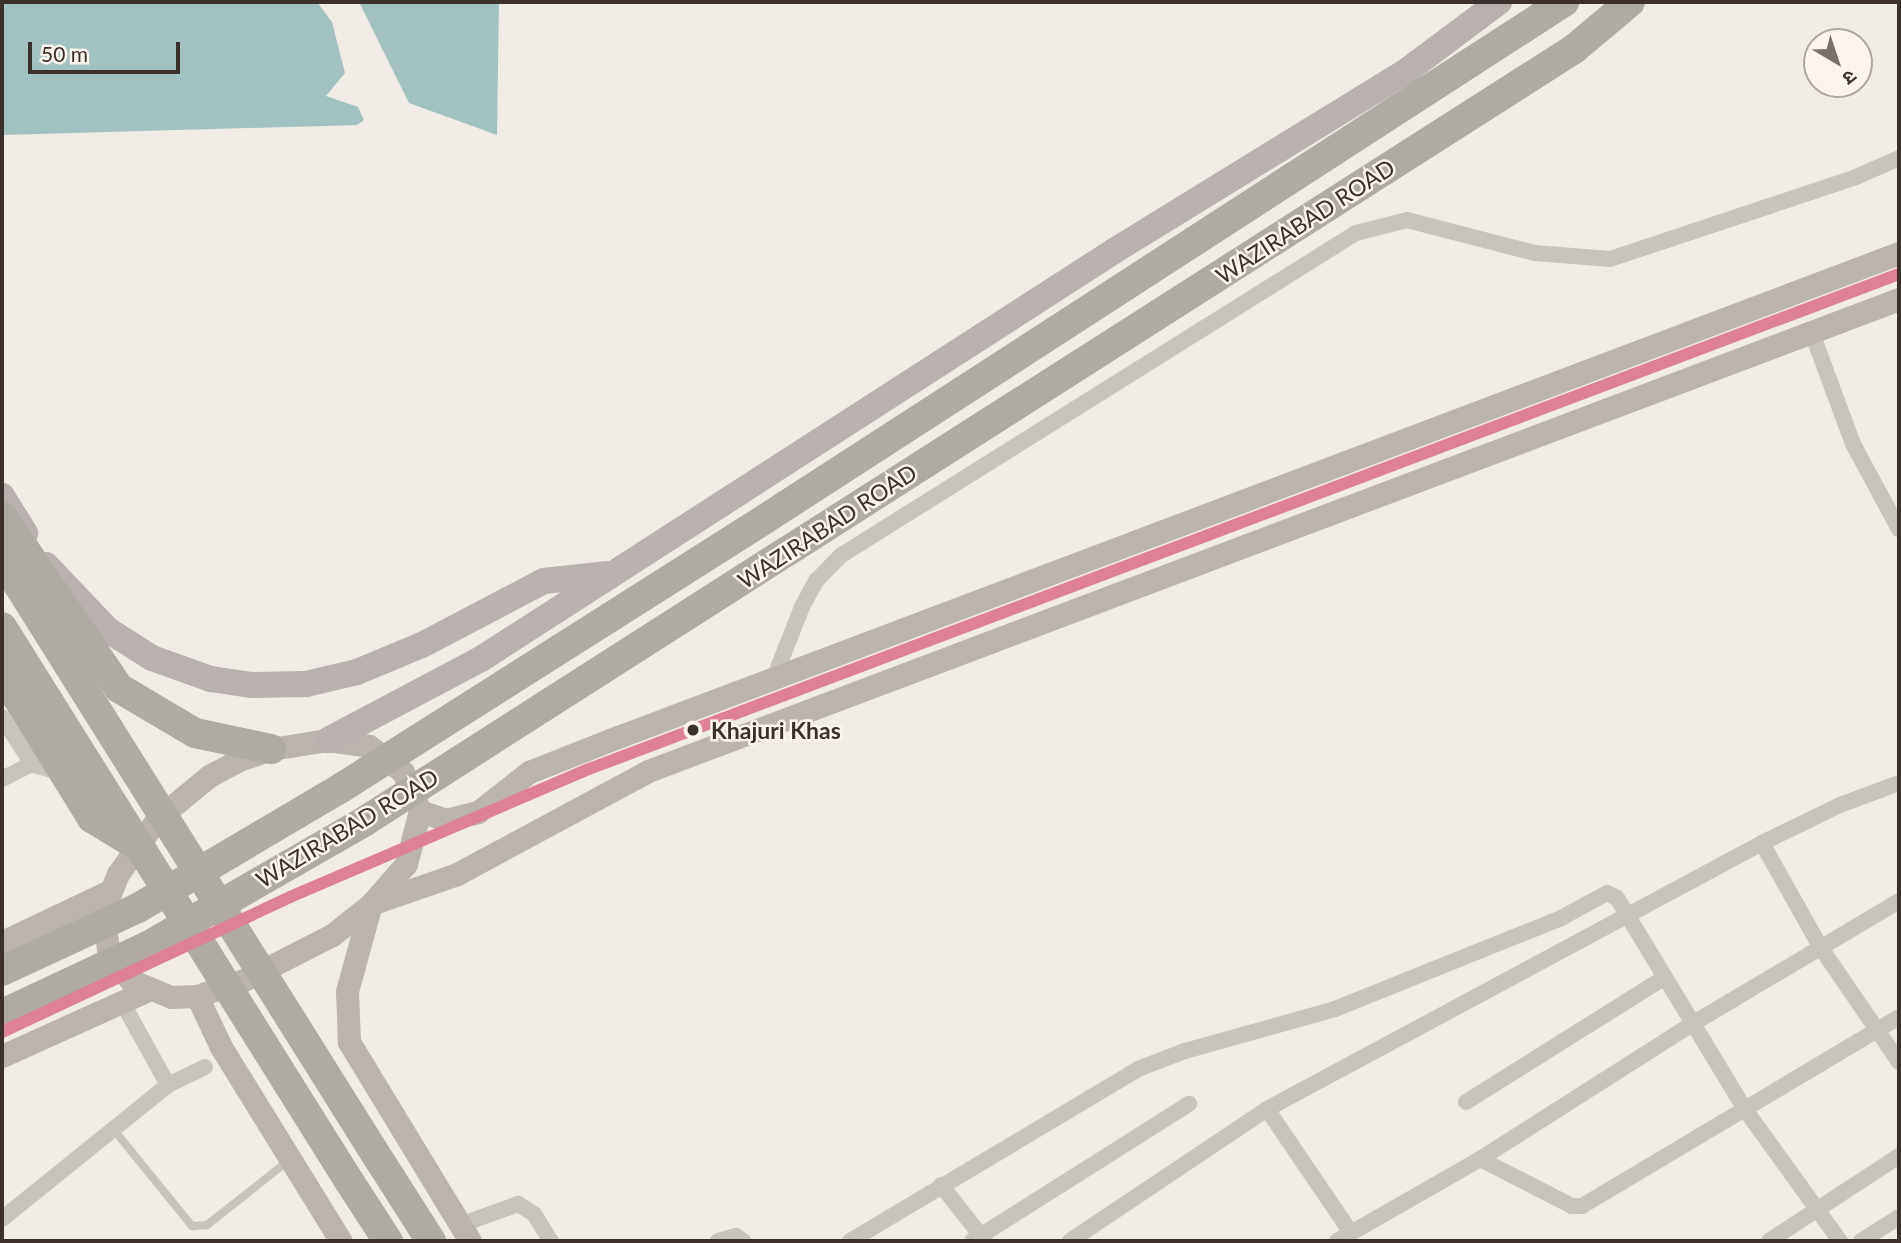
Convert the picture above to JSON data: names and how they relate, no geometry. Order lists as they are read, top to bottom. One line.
{"streets":{"highway":["WAZIRABAD ROAD"]},"places":["Khajuri Khas"],"scale_bar":"50 m","north":"bottom right"}
